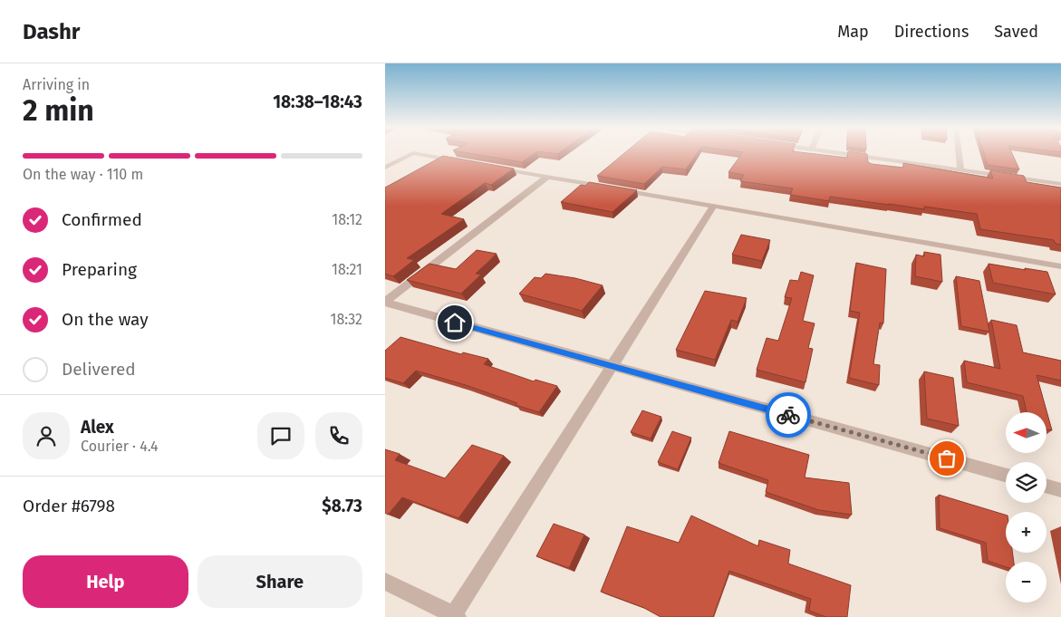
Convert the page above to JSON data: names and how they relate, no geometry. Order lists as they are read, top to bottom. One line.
{"north":"left","page":{"header":"Dashr","nav":["Map","Directions","Saved"],"heading":["2 min","Arriving in","18:38–18:43"],"panel":["Alex","Courier · 4.4","Order #6798","$8.73"],"bar":"On the way · 110 m","list":[["Confirmed","18:12"],["Preparing","18:21"],["On the way","18:32"],"Delivered"],"map_buttons":["+","−"],"buttons":["Help","Share"]}}
